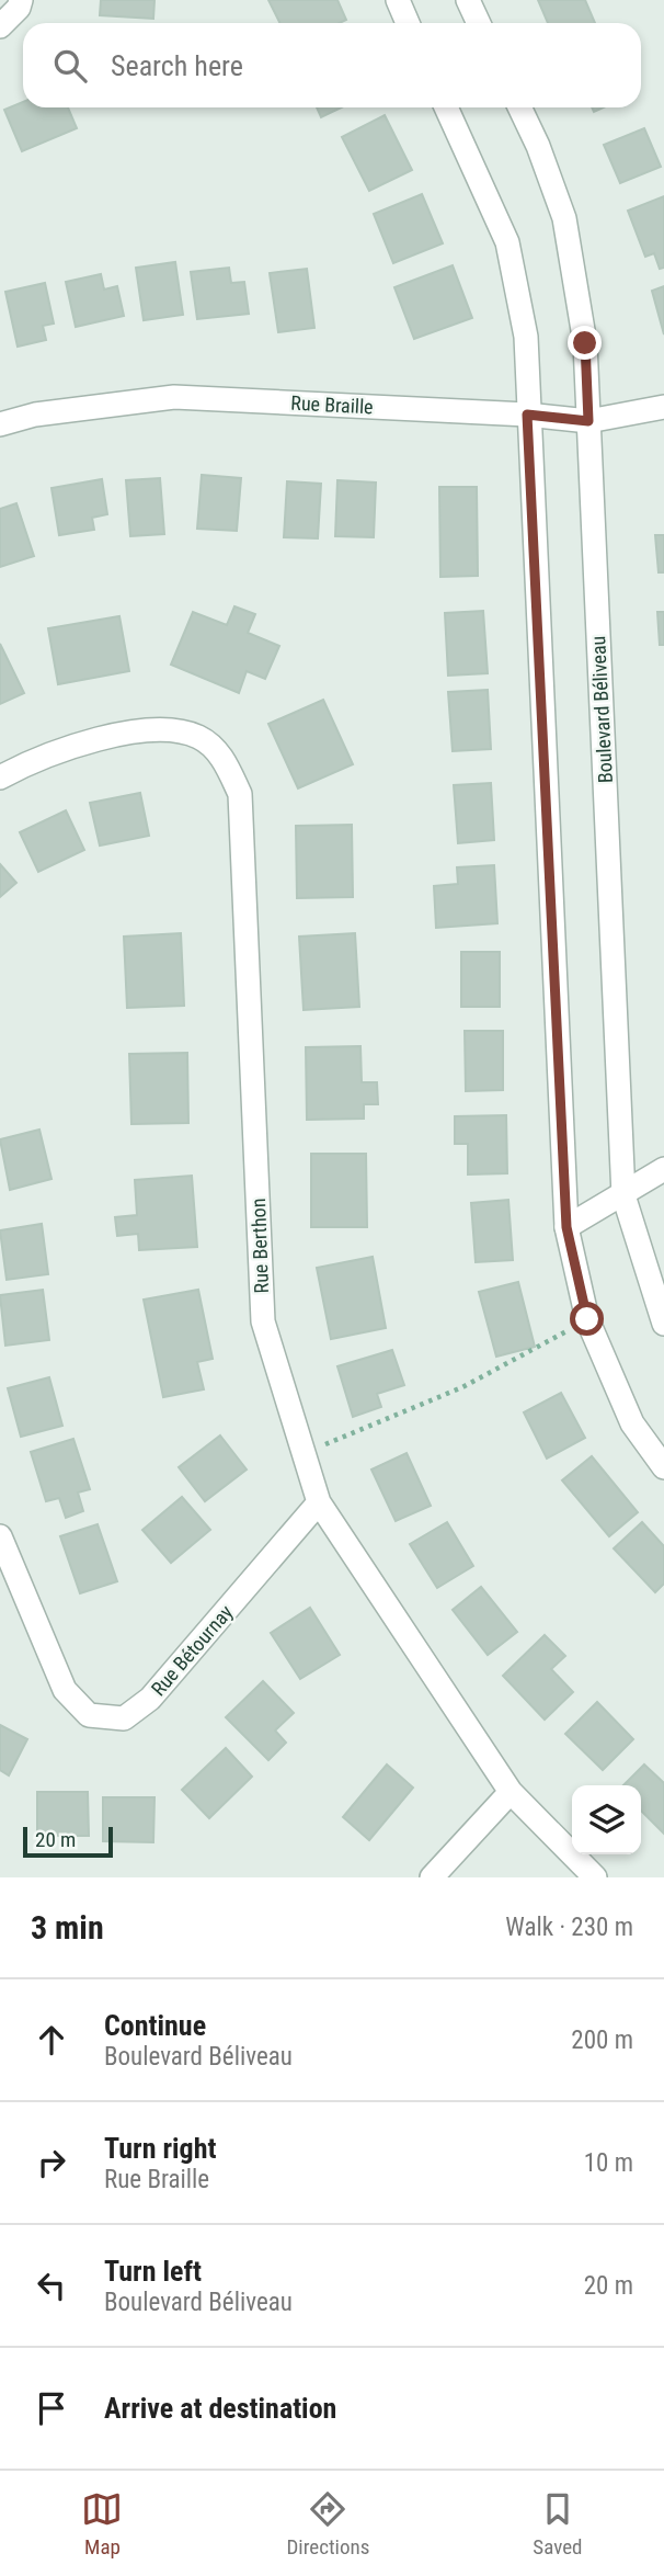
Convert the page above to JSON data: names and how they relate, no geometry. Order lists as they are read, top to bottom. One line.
{"streets":{"street":["Rue Braille","Boulevard Béliveau","Rue Berthon","Rue Bétournay"]},"crossings":[["Rue Braille","Boulevard Béliveau"],["Rue Berthon","Rue Bétournay"]],"scale_bar":"20 m","page":{"search":"Search here","scale":"20 m","heading":["3 min","Walk · 230 m"],"list":[["Continue","Boulevard Béliveau","200 m"],["Turn right","Rue Braille","10 m"],["Turn left","Boulevard Béliveau","20 m"],"Arrive at destination"],"nav":["Map","Directions","Saved"]}}
